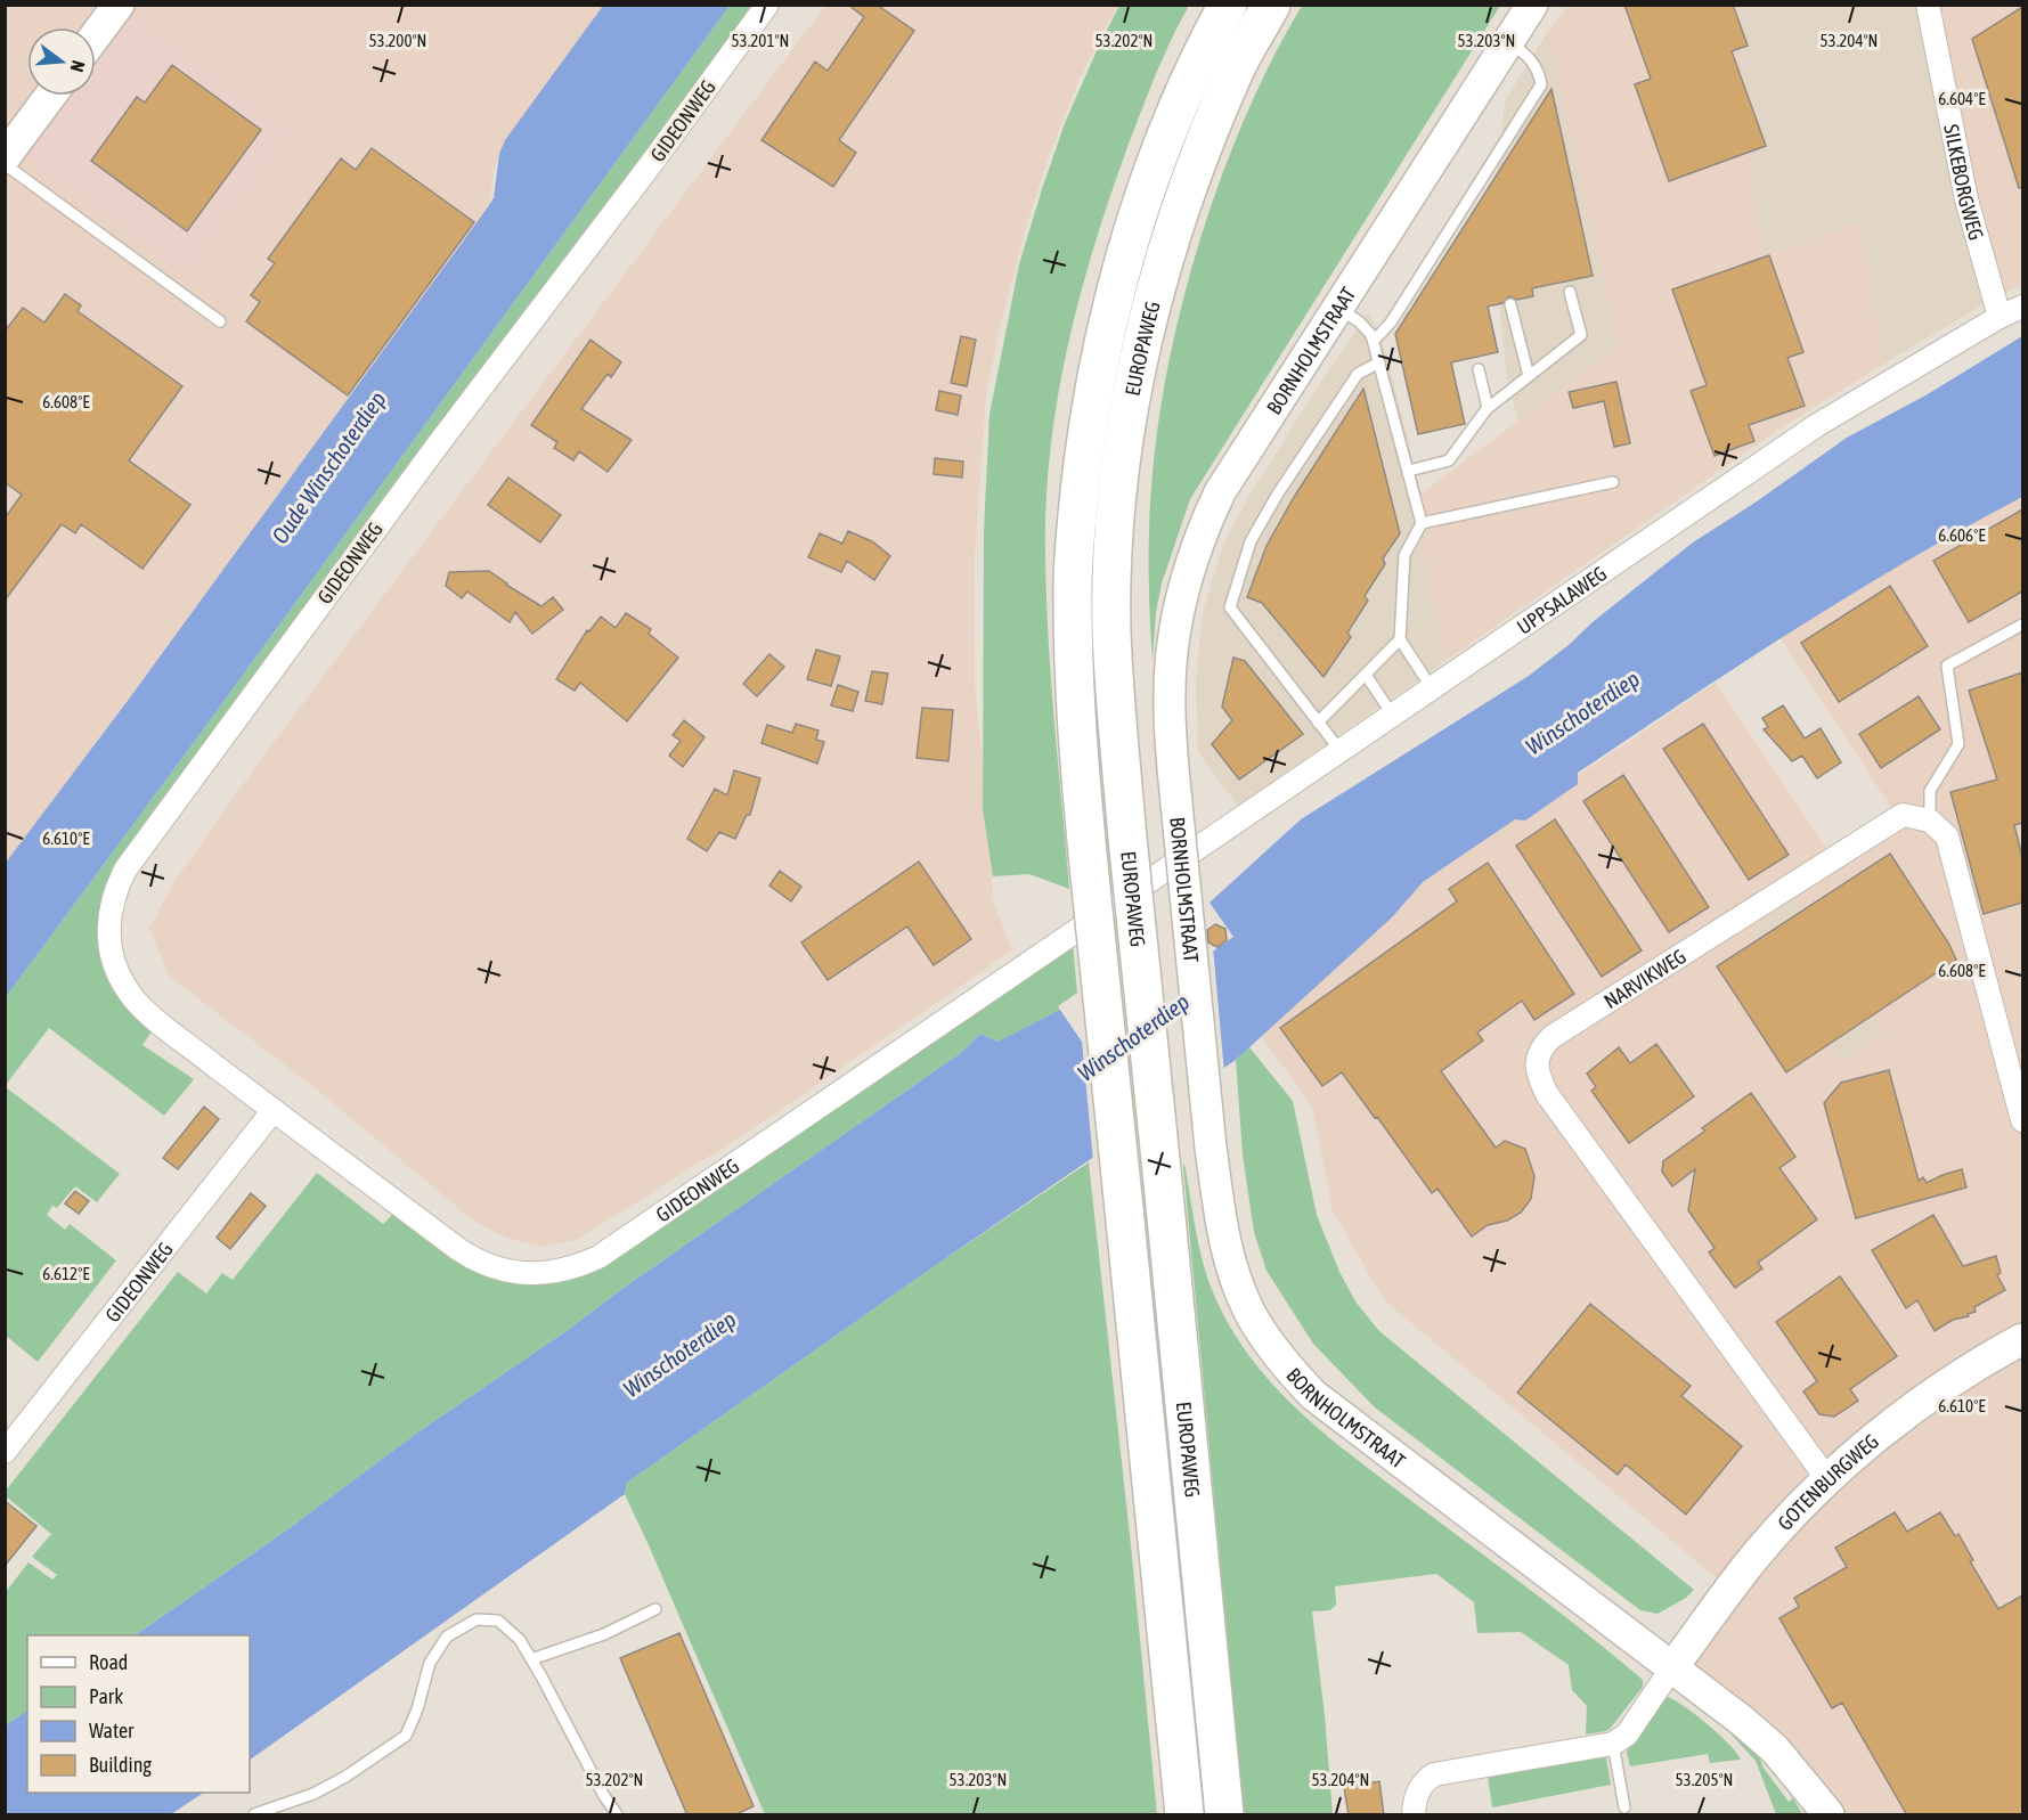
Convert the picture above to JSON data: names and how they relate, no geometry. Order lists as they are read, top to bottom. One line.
{"streets":{"highway":["EUROPAWEG"],"street":["GIDEONWEG","SILKEBORGWEG","BORNHOLMSTRAAT","UPPSALAWEG","NARVIKWEG","GOTENBURGWEG"]},"crossings":[["GIDEONWEG","UPPSALAWEG"],["SILKEBORGWEG","UPPSALAWEG"],["BORNHOLMSTRAAT","GOTENBURGWEG"],["NARVIKWEG","GOTENBURGWEG"]],"water":["Oude Winschoterdiep","Winschoterdiep"],"legend":["Road","Park","Water","Building"],"north":"right","coordinates":["53.200°N","53.201°N","53.202°N","53.203°N","53.204°N","6.604°E","6.608°E","6.606°E","6.610°E","6.612°E","53.205°N"]}
